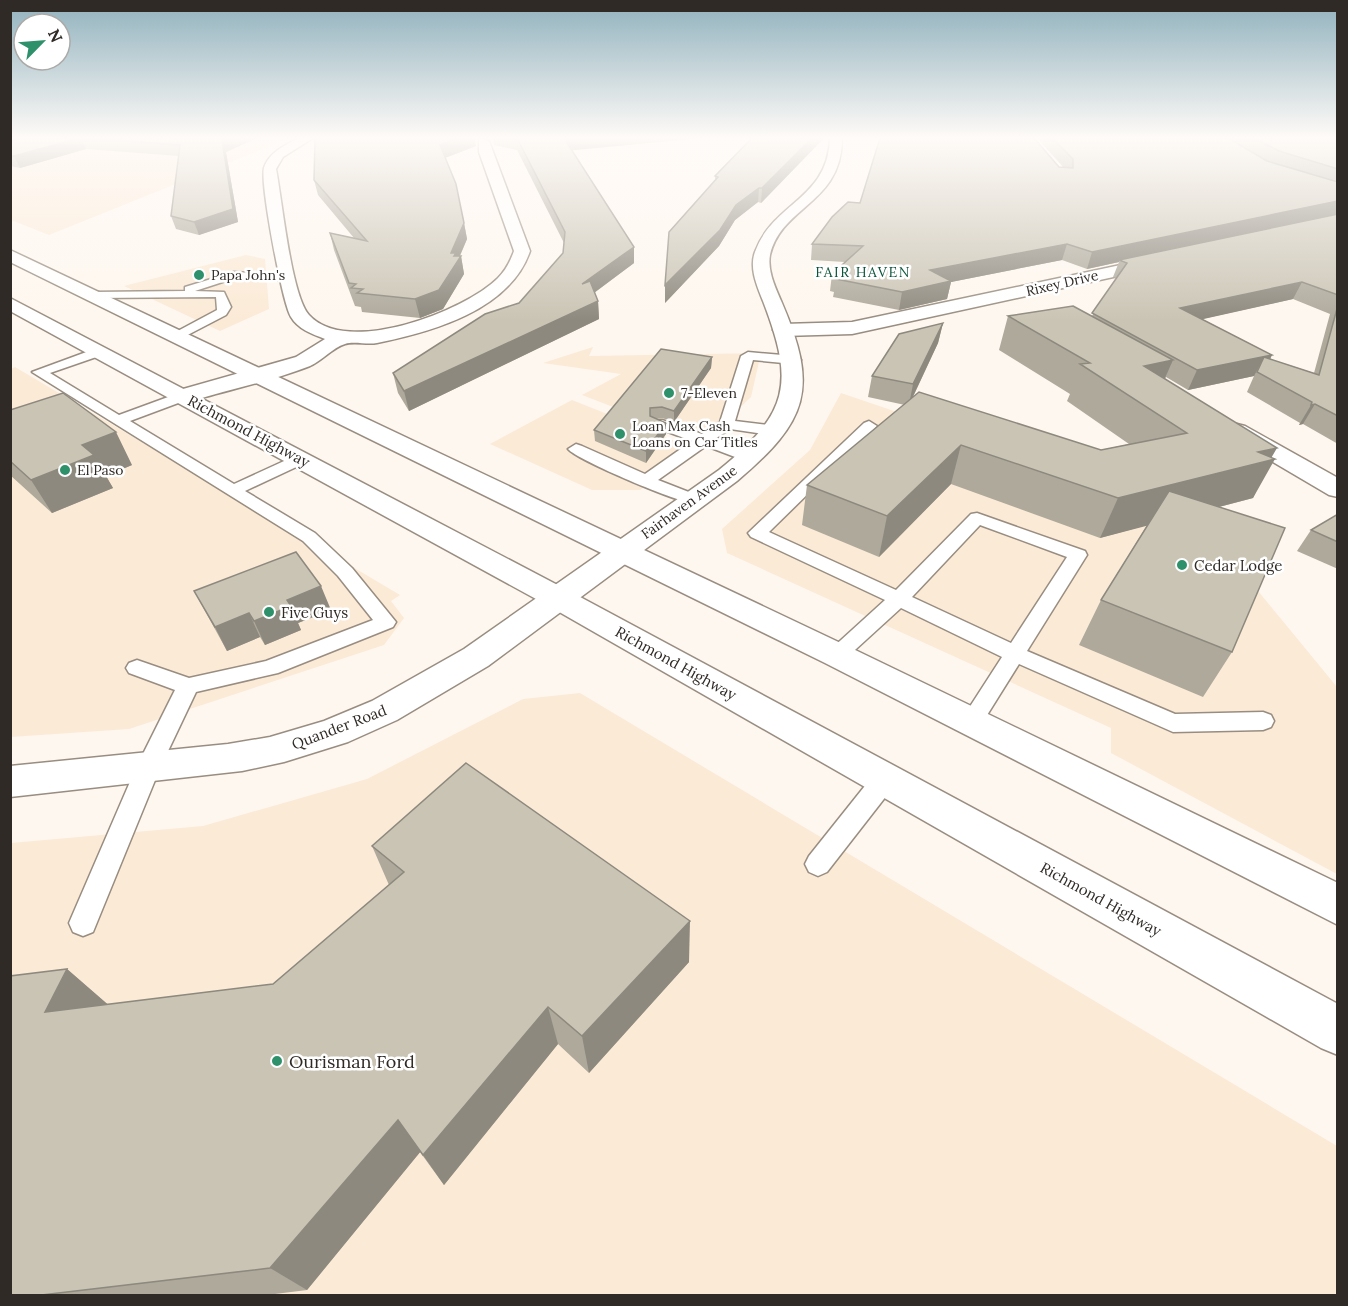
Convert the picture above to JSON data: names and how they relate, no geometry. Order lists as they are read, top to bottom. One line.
{"streets":{"main road":["Rixey Drive","Richmond Highway","Fairhaven Avenue","Quander Road"]},"crossings":[["Rixey Drive","Fairhaven Avenue"],["Richmond Highway","Quander Road"],["Fairhaven Avenue","Quander Road"]],"districts":["FAIR HAVEN"],"places":["Papa John's","7-Eleven","Loan Max Cash Loans on Car Titles","El Paso","Cedar Lodge","Five Guys","Ourisman Ford"],"north":"top right"}
